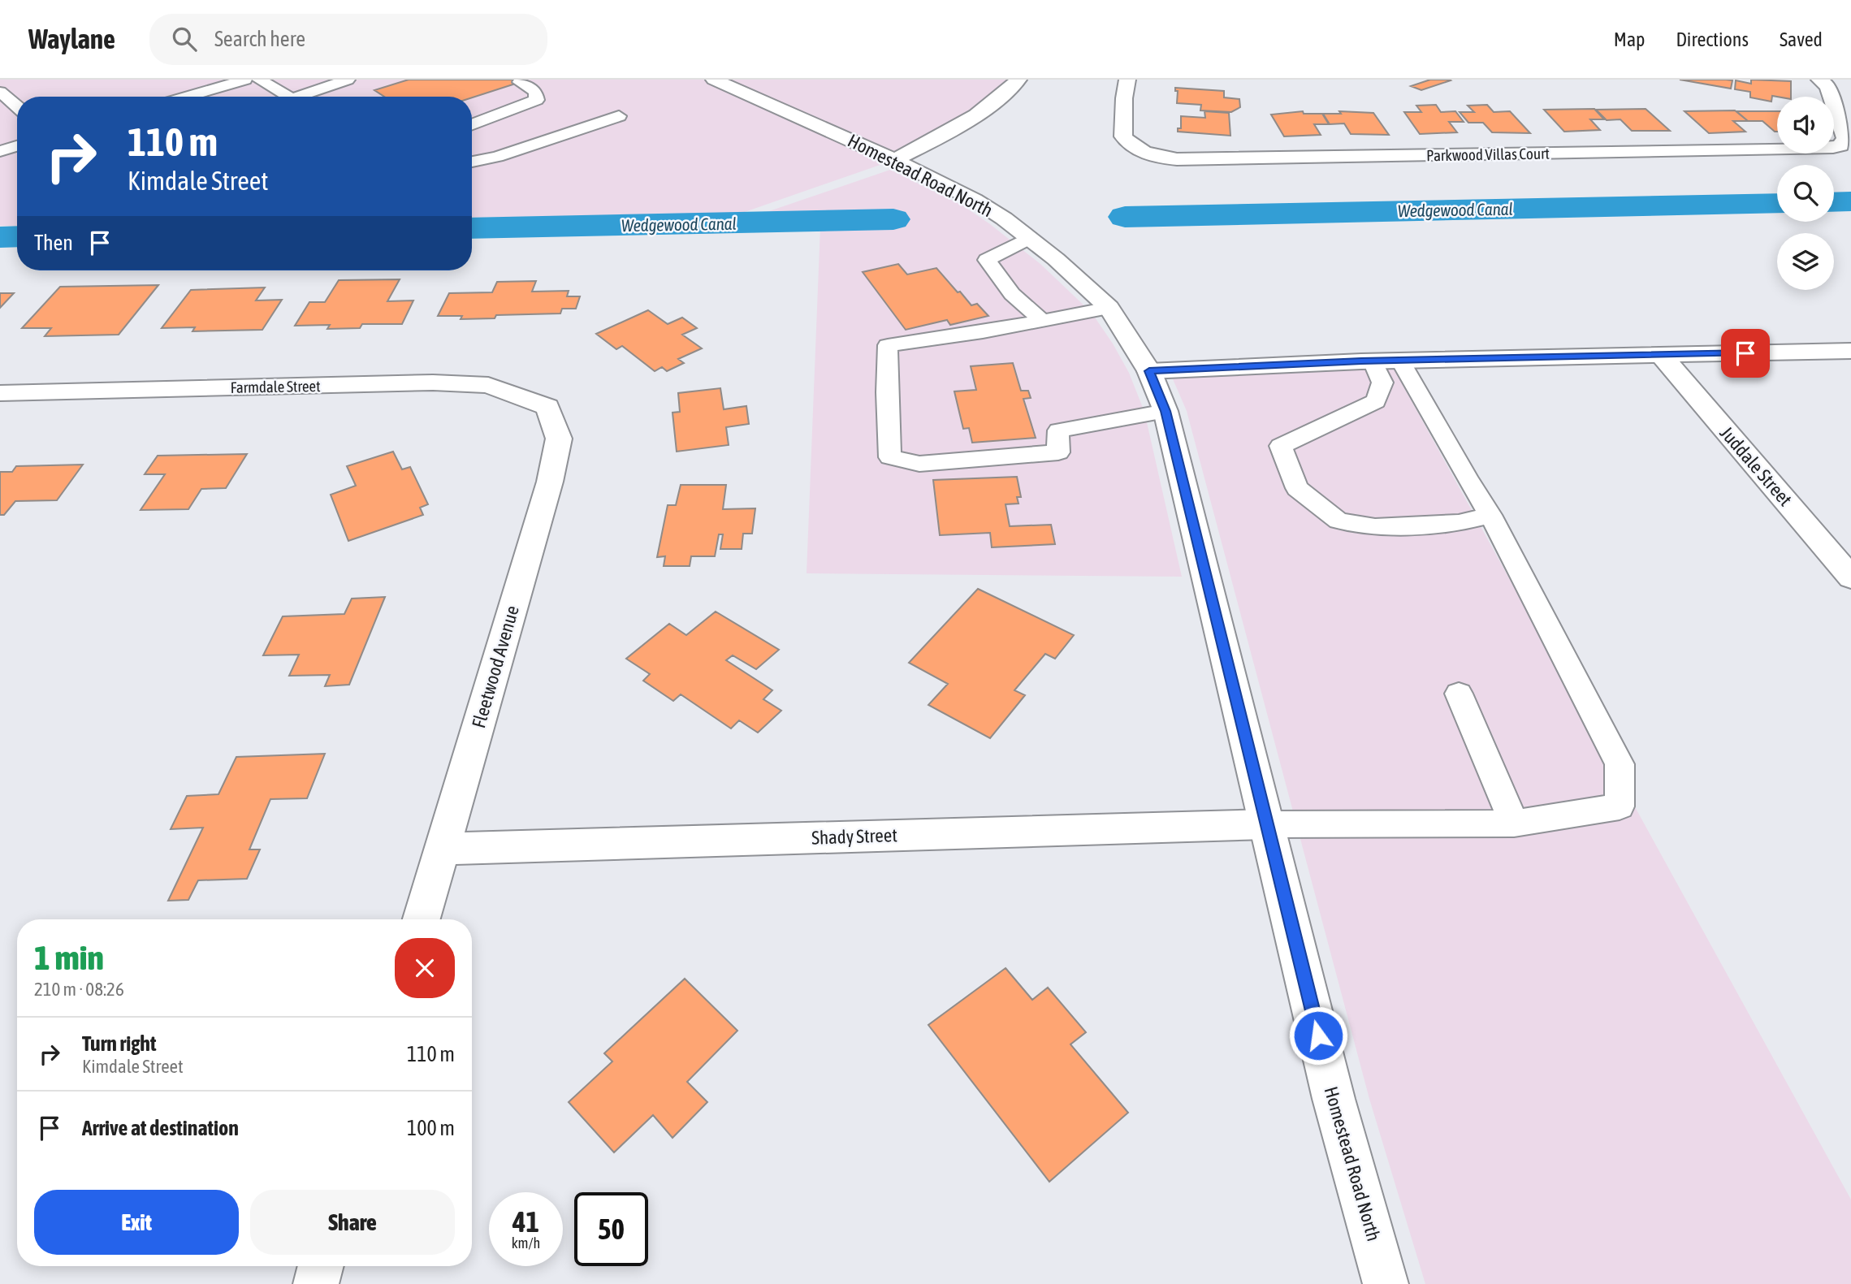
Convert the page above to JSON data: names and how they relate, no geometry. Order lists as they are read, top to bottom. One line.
{"streets":{"street":["Parkwood Villas Court","Homestead Road North","Farmdale Street","Juddale Street","Fleetwood Avenue","Shady Street"]},"crossings":[["Homestead Road North","Shady Street"],["Farmdale Street","Fleetwood Avenue"],["Fleetwood Avenue","Shady Street"]],"water":["Wedgewood Canal"],"page":{"header":"Waylane","search":"Search here","nav":["Map","Directions","Saved"],"turn":["110 m","Kimdale Street"],"then":"Then","heading":["1 min","210 m · 08:26"],"list":[{"name":"Turn right","note":"Kimdale Street","value":"110 m"},{"name":"Arrive at destination","value":"100 m"}],"buttons":["Exit","Share"],"speed":"41 km/h","limit":"50"}}
